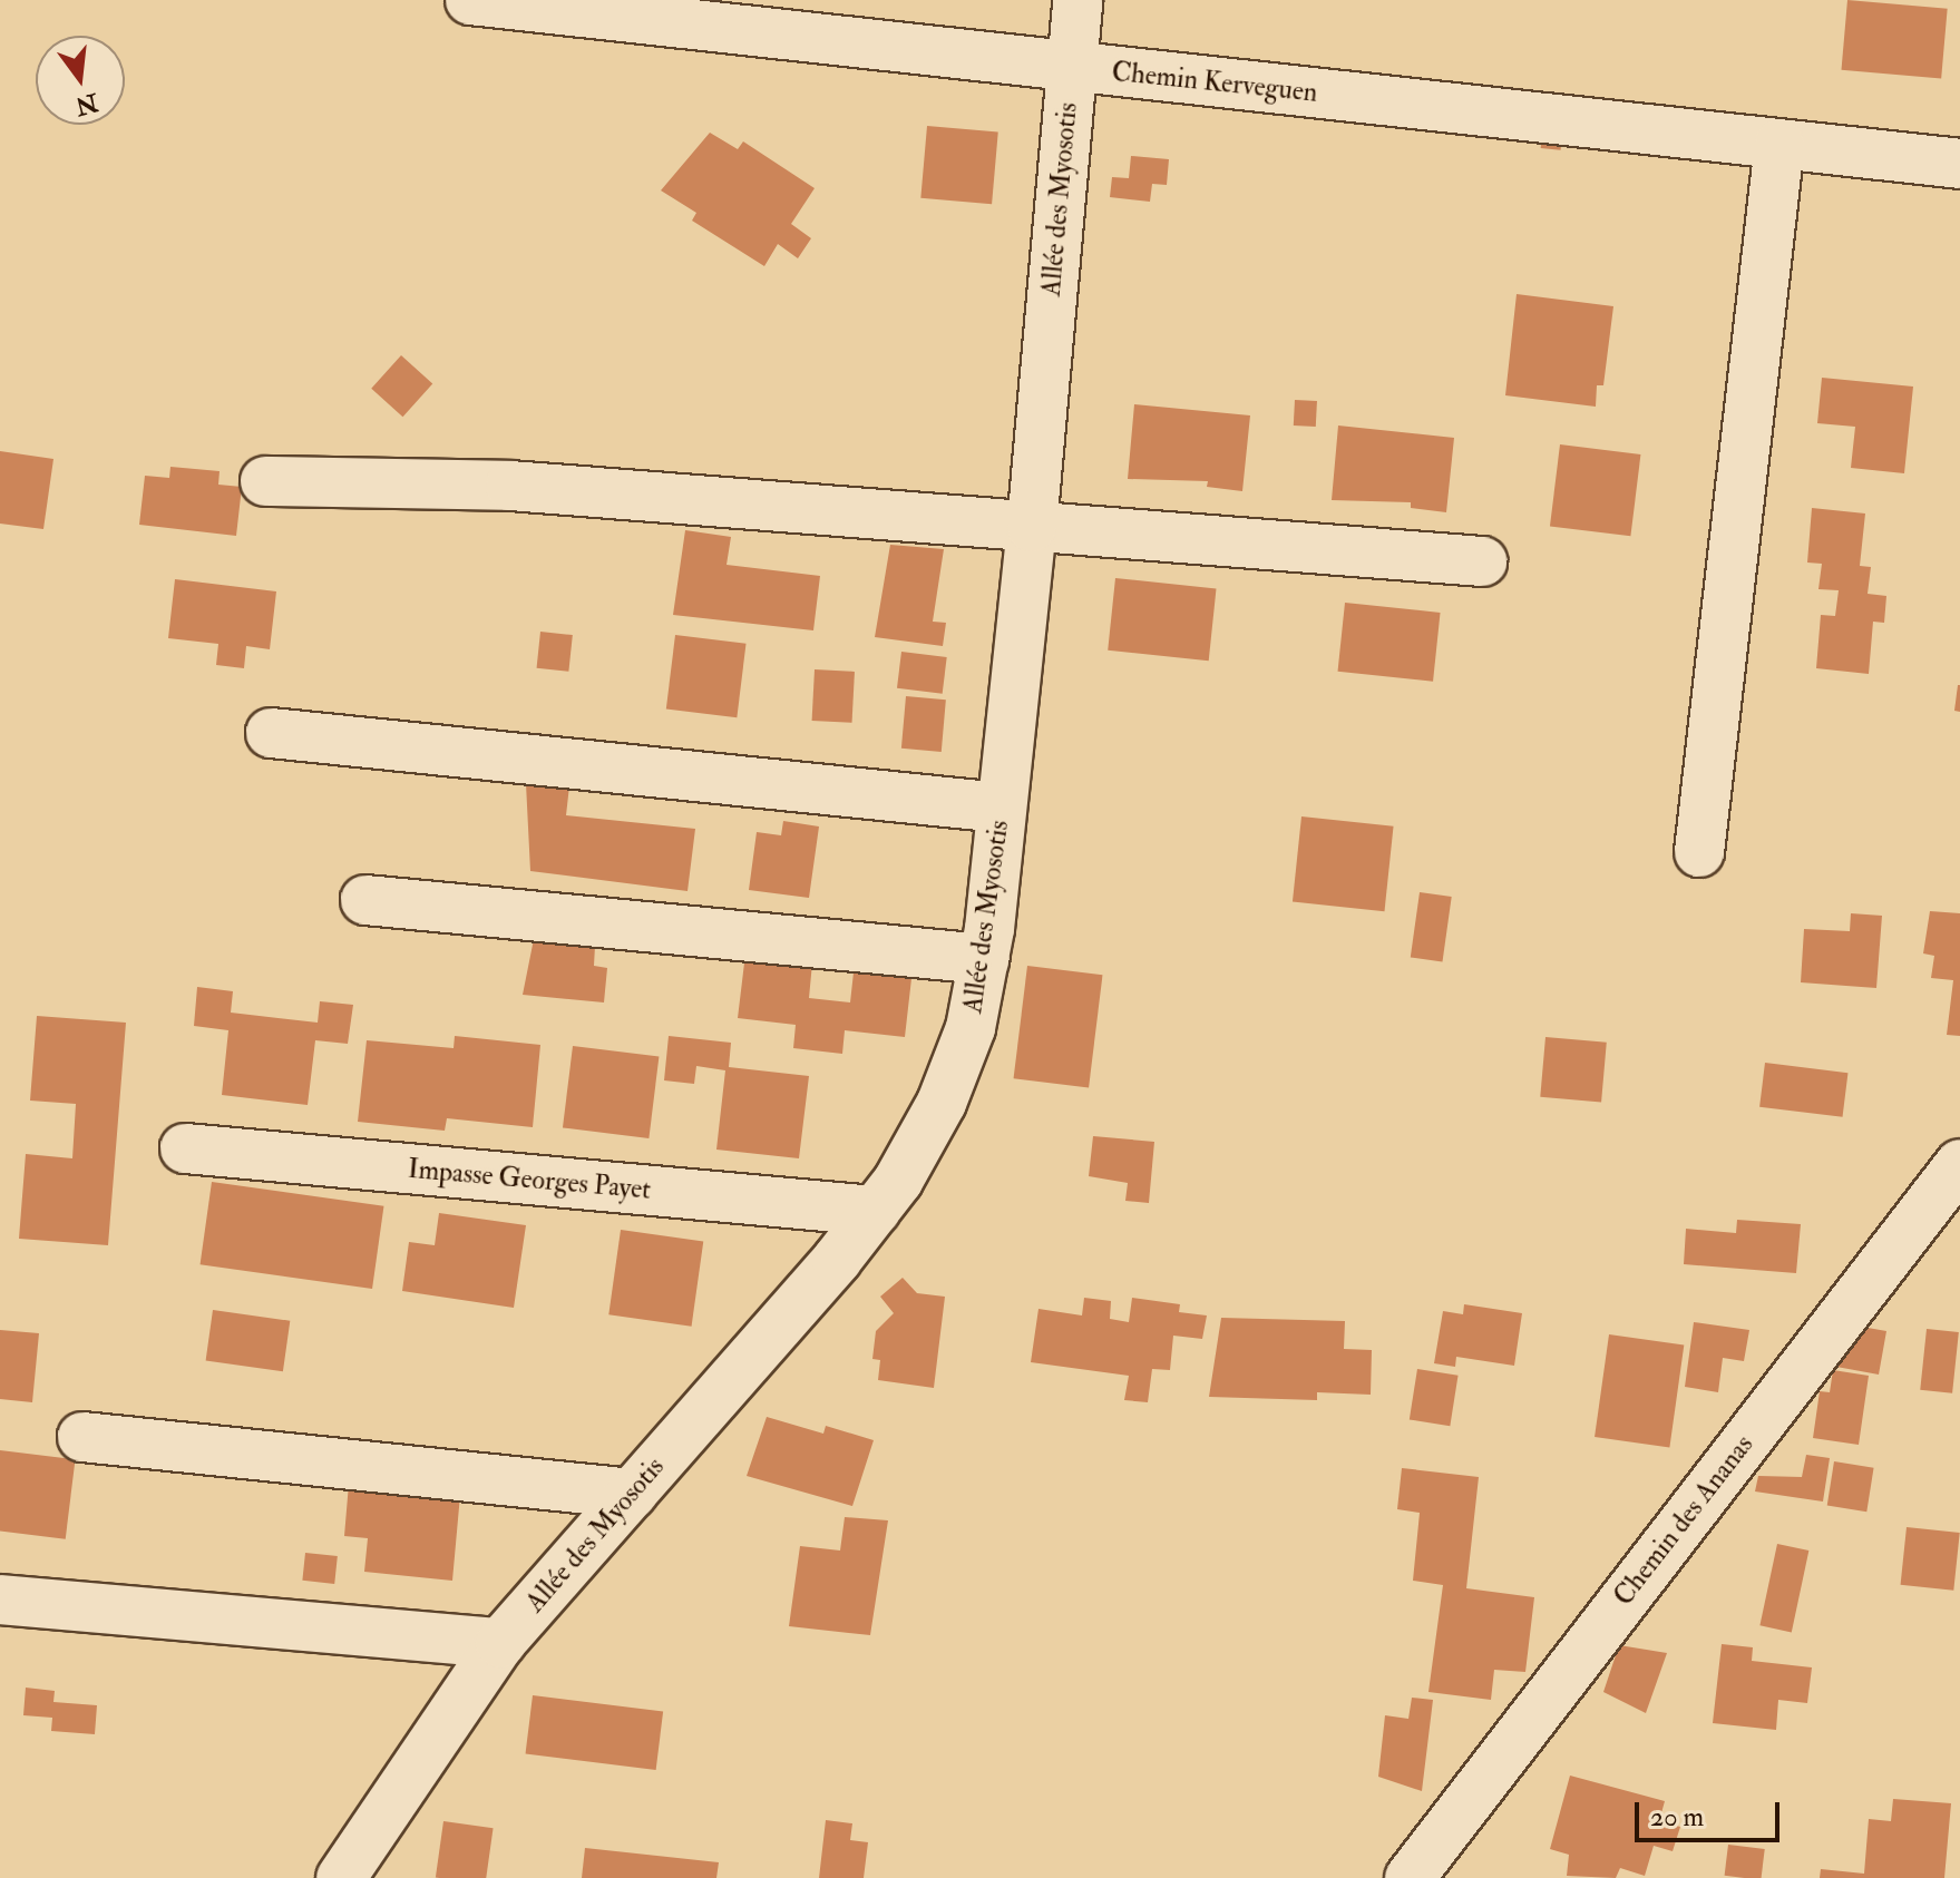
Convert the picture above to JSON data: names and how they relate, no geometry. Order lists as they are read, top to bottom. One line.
{"streets":{"street":["Chemin Kerveguen","Allée des Myosotis","Impasse Georges Payet","Chemin des Ananas"]},"crossings":[["Chemin Kerveguen","Allée des Myosotis"],["Allée des Myosotis","Impasse Georges Payet"]],"scale_bar":"20 m","north":"bottom"}
